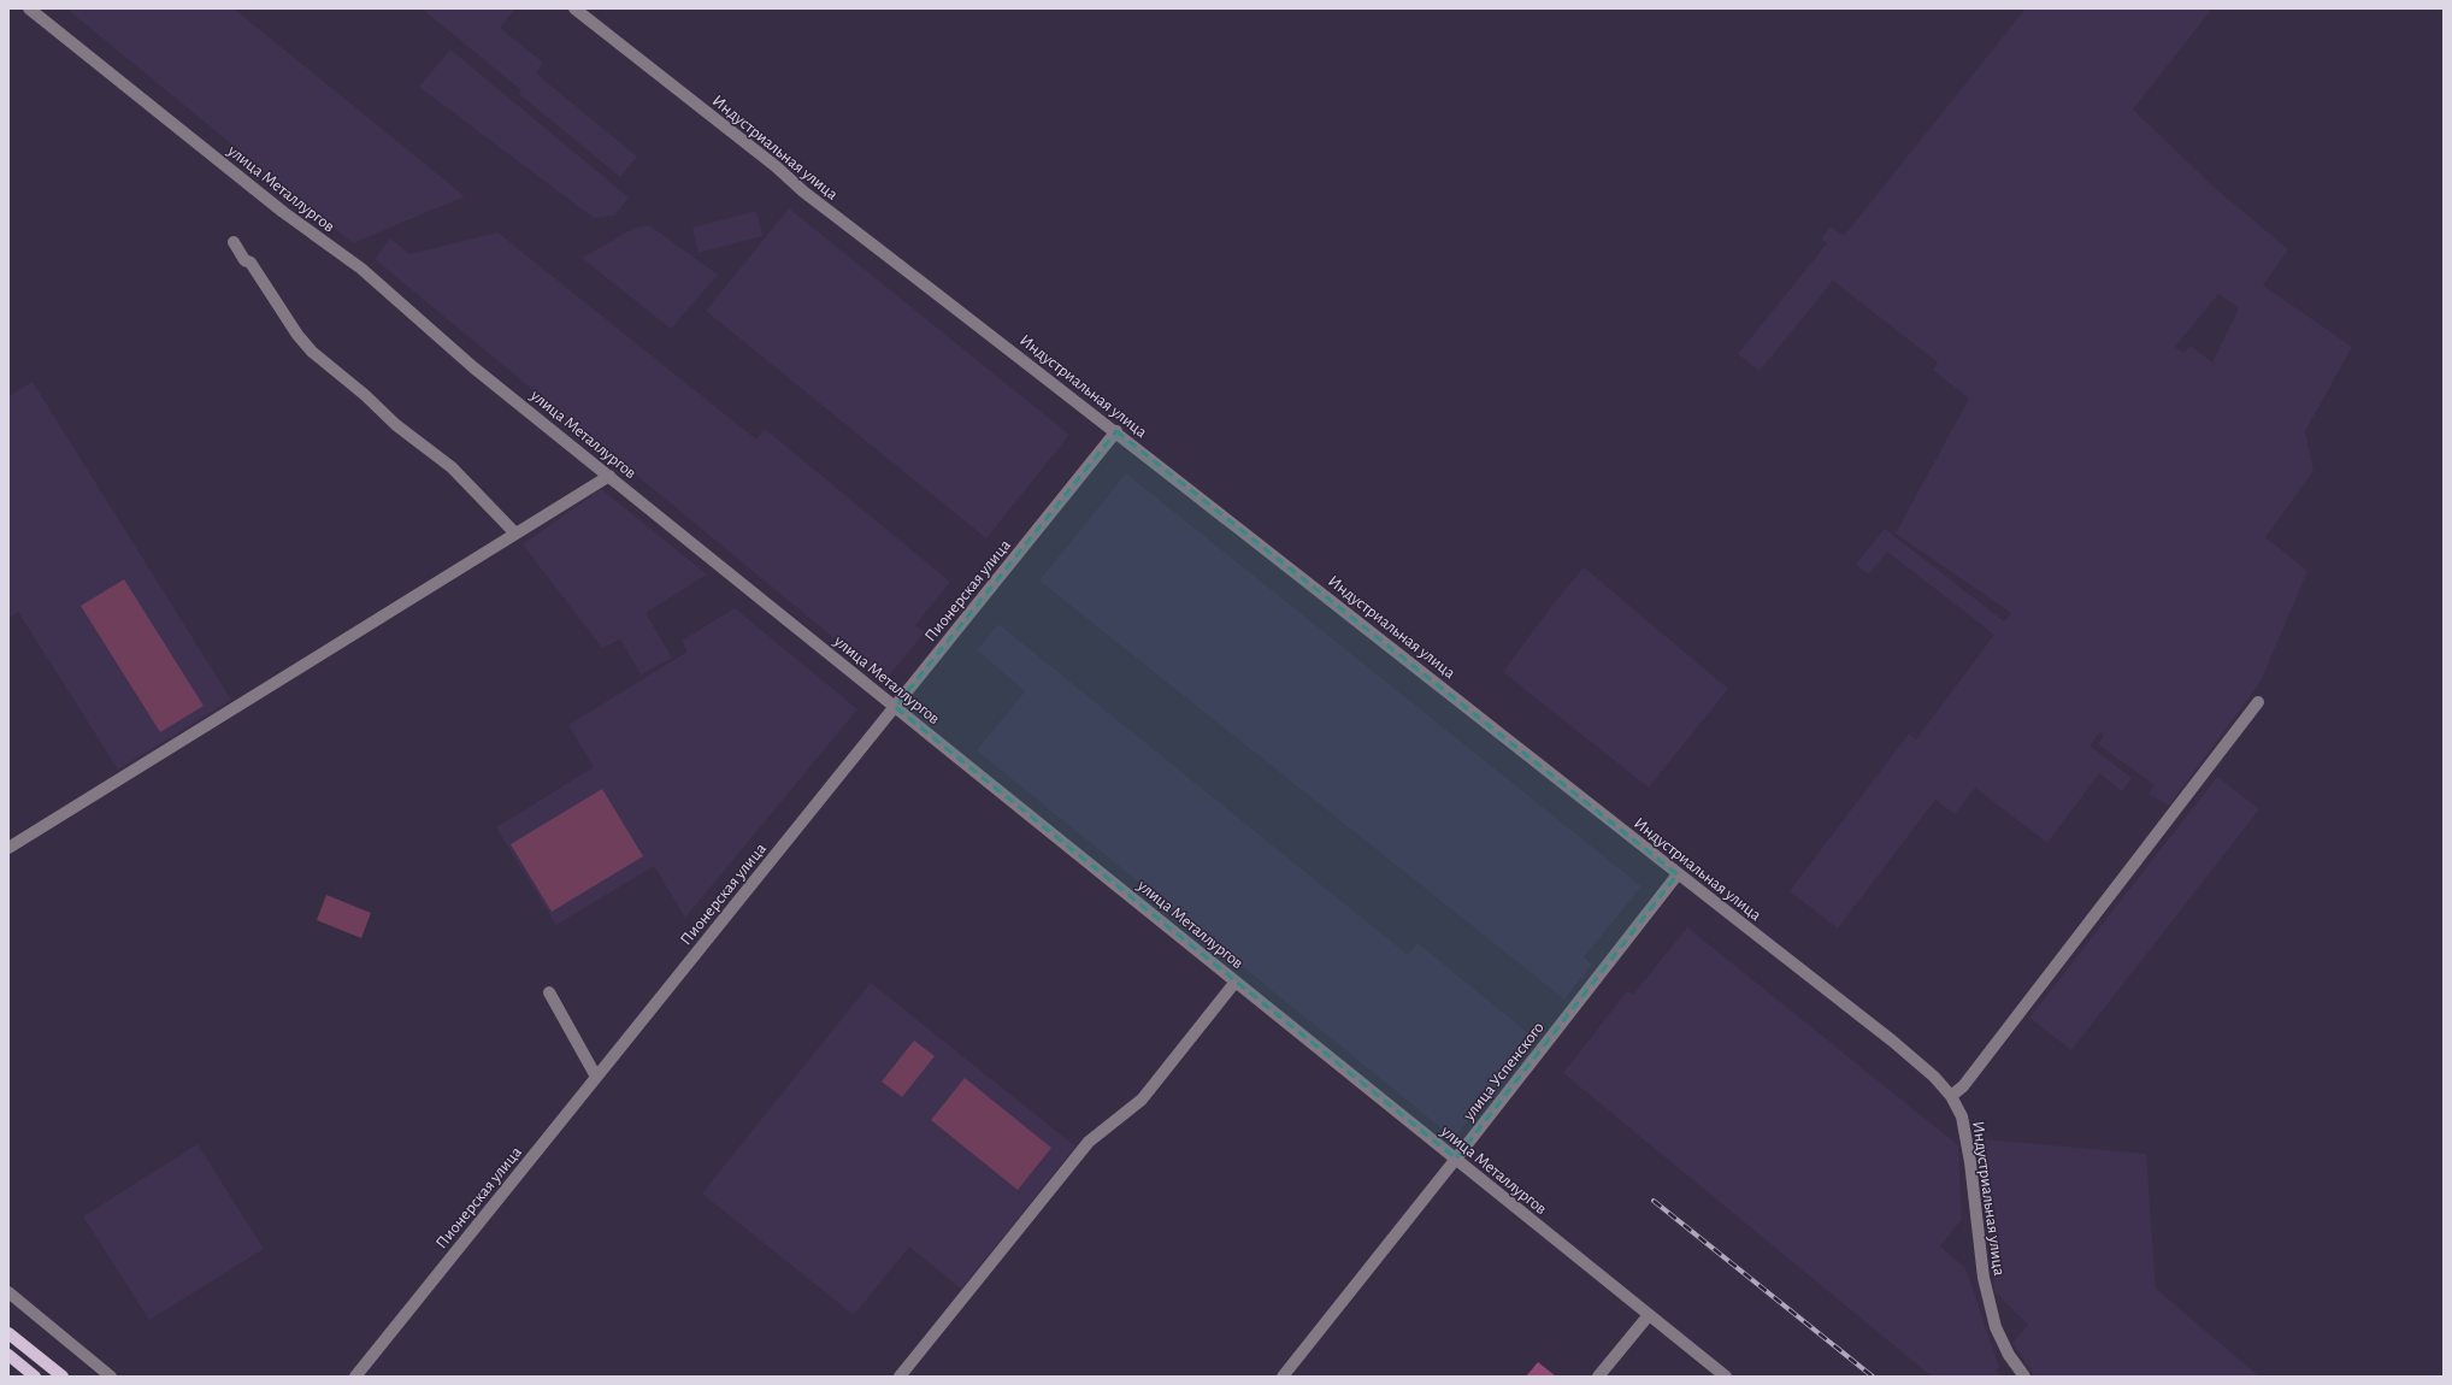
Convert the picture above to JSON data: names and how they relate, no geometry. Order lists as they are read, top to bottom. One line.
{"streets":{"street":["Индустриальная улица","улица Металлургов","Пионерская улица","улица Успенского"]},"crossings":[["Индустриальная улица","Пионерская улица"],["Индустриальная улица","улица Успенского"],["улица Металлургов","Пионерская улица"],["улица Металлургов","улица Успенского"]]}
